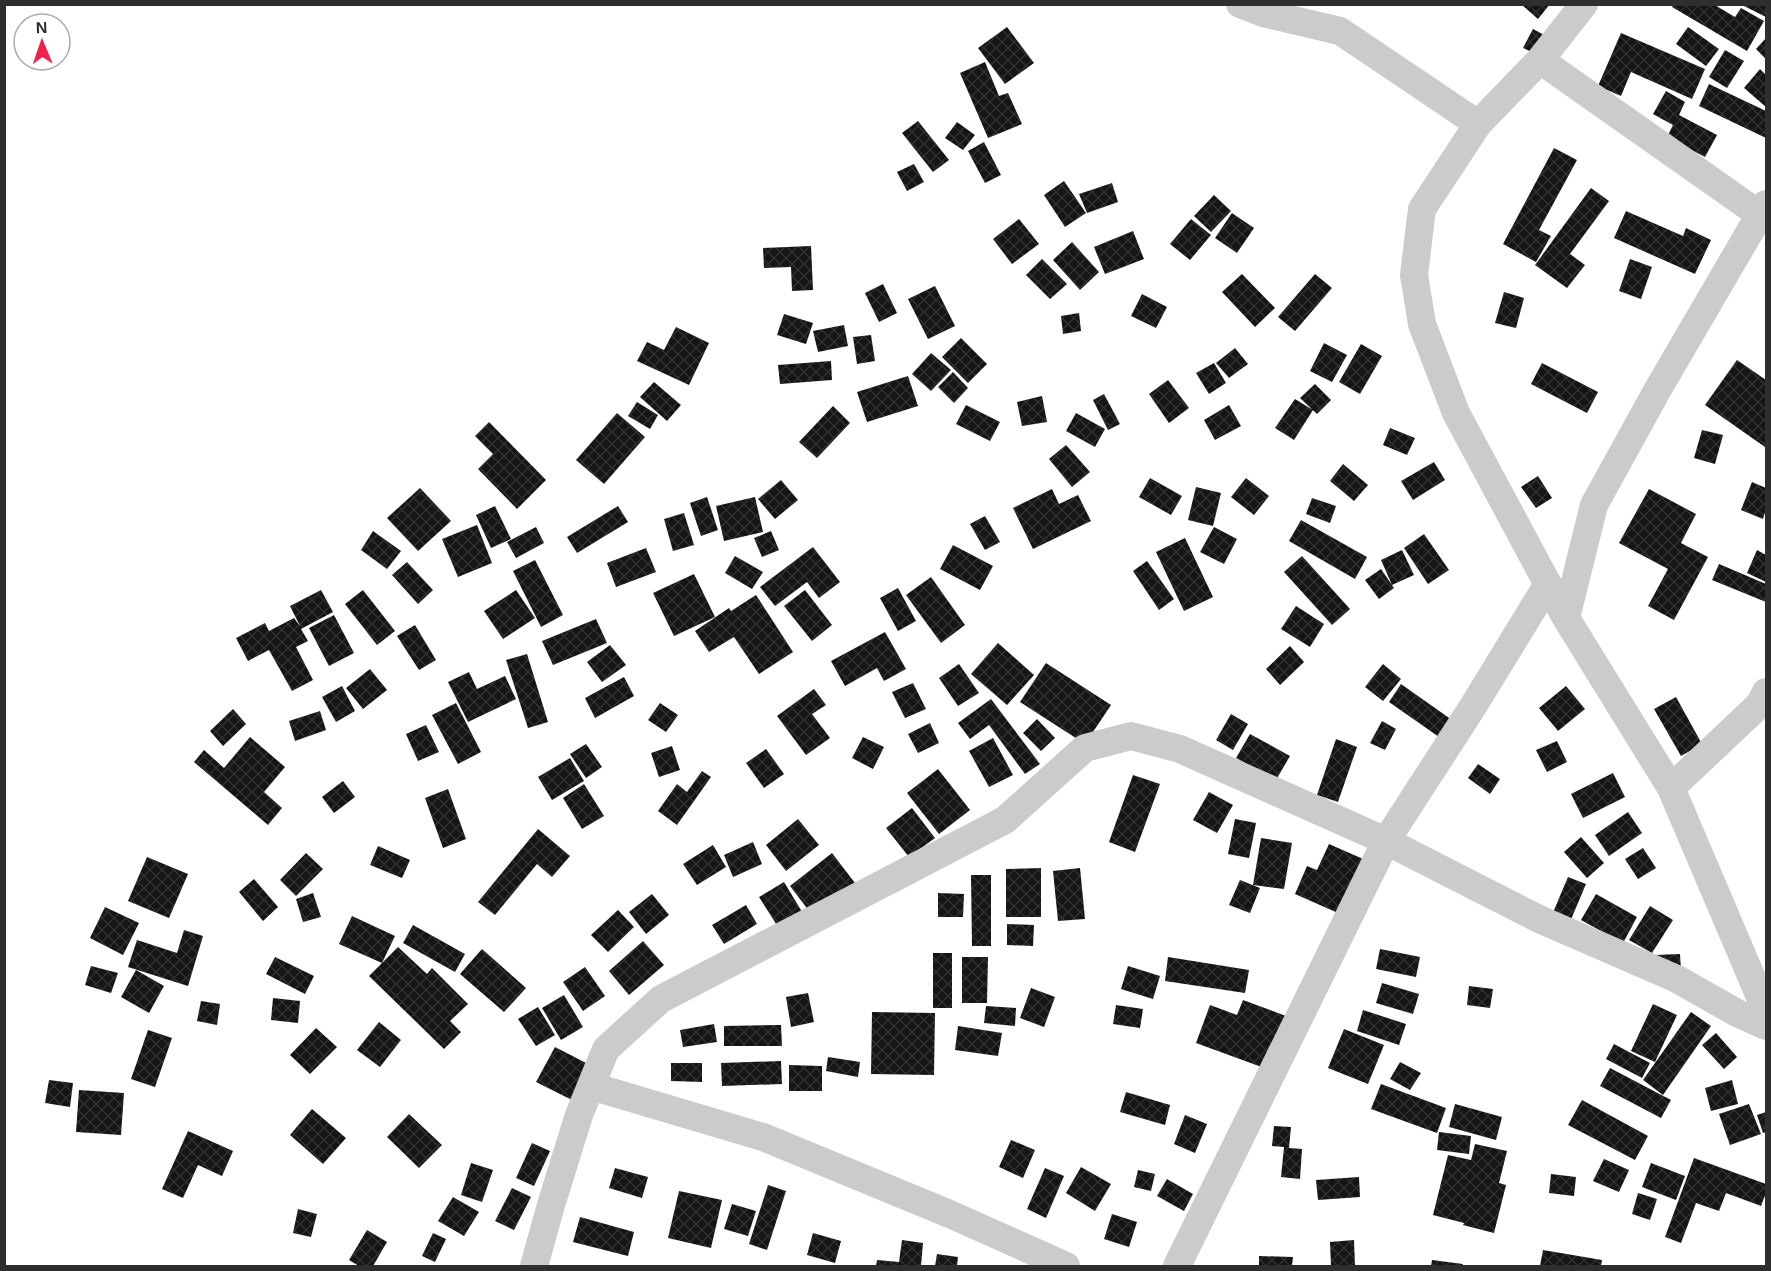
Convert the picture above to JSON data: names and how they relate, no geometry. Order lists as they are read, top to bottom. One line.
{"north":"top"}
